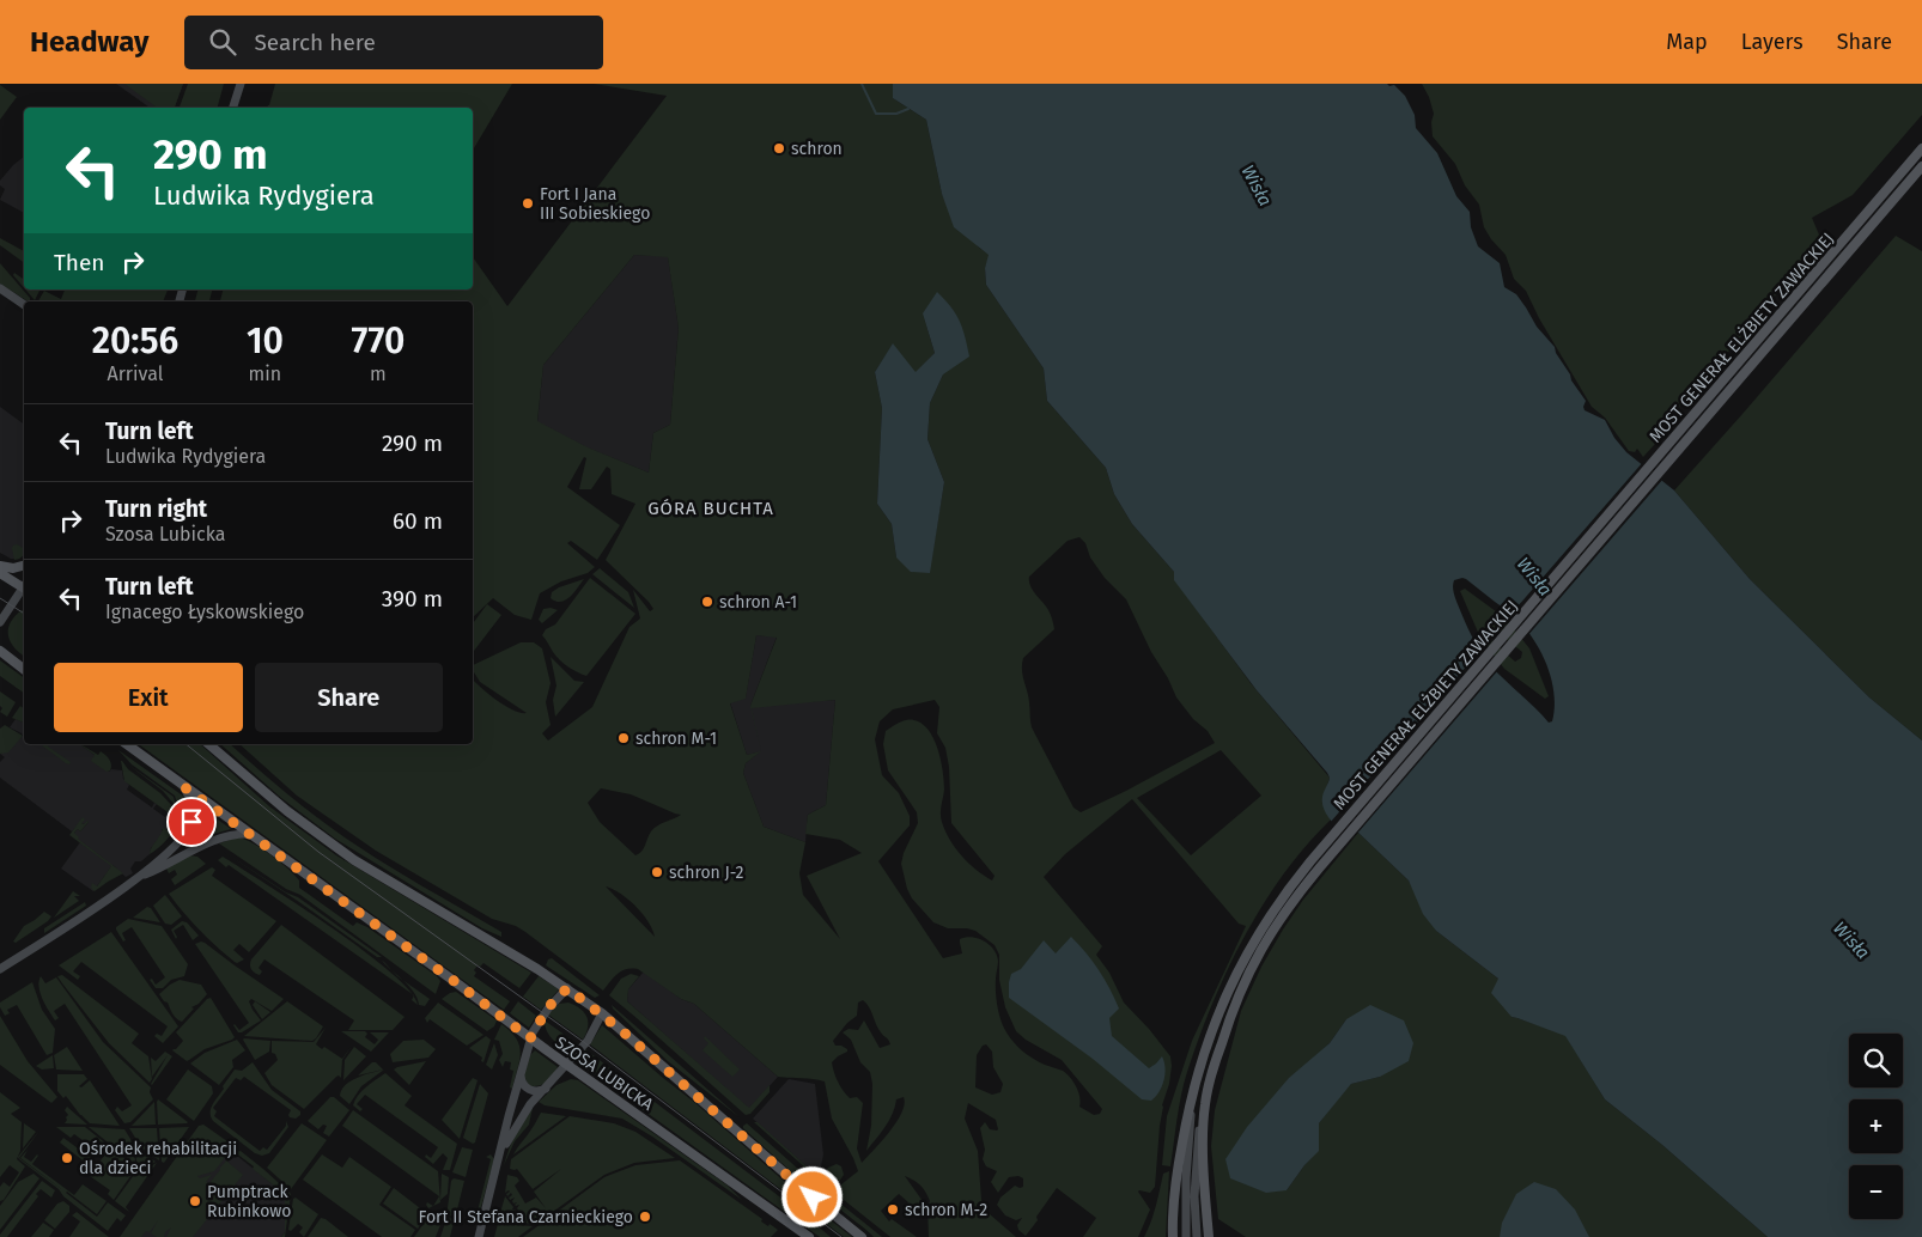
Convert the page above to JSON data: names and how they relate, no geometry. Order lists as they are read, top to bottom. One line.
{"streets":{"main road":["MOST GENERAŁ ELŻBIETY ZAWACKIEJ","SZOSA LUBICKA"]},"districts":["GÓRA BUCHTA"],"water":["Wisła"],"places":["schron","Fort I Jana III Sobieskiego","schron A-1","schron M-1","schron J-2","Ośrodek rehabilitacji dla dzieci","Pumptrack Rubinkowo","schron M-2","Fort II Stefana Czarnieckiego"],"page":{"header":"Headway","search":"Search here","nav":["Map","Layers","Share"],"turn":["290 m","Ludwika Rydygiera"],"then":"Then","eta":["20:56","Arrival","10","min","770","m"],"list":[{"name":"Turn left","note":"Ludwika Rydygiera","value":"290 m"},{"name":"Turn right","note":"Szosa Lubicka","value":"60 m"},{"name":"Turn left","note":"Ignacego Łyskowskiego","value":"390 m"}],"buttons":["Exit","Share"],"map_buttons":["+","−"]}}
